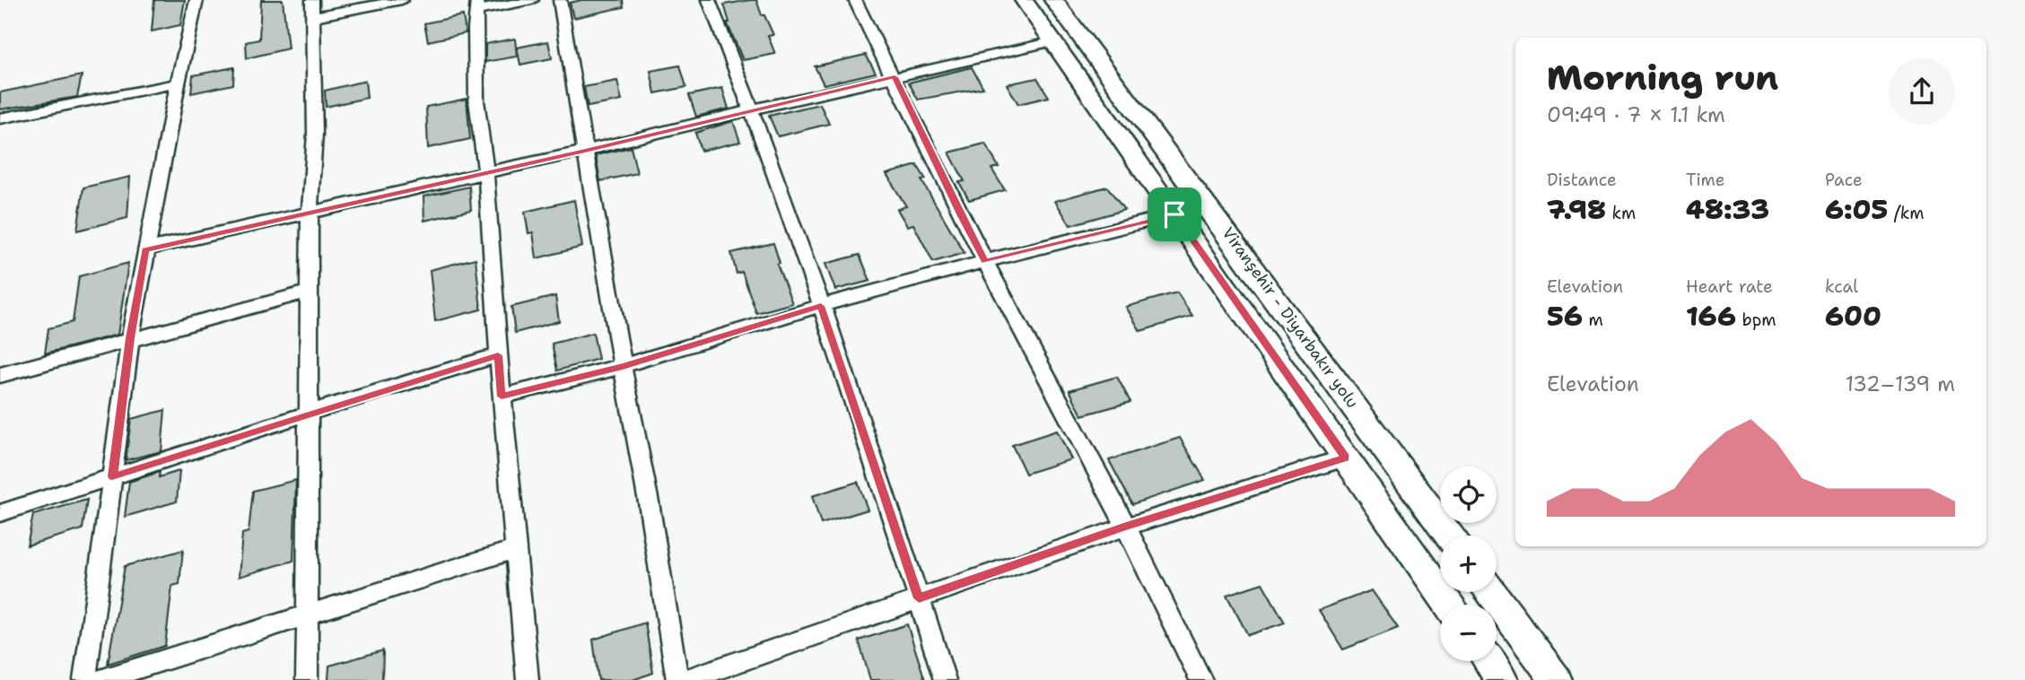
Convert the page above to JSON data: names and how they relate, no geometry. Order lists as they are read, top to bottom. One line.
{"streets":{"main road":["Viranşehir - Diyarbakır yolu"]},"page":{"heading":["Morning run","09:49 · 7 × 1.1 km"],"stats":[["Distance","7.98 km"],["Time","48:33"],["Pace","6:05 /km"],["Elevation","56 m"],["Heart rate","166 bpm"],["kcal","600"]],"chart":["Elevation","132–139 m"],"map_buttons":["+","−"]}}
